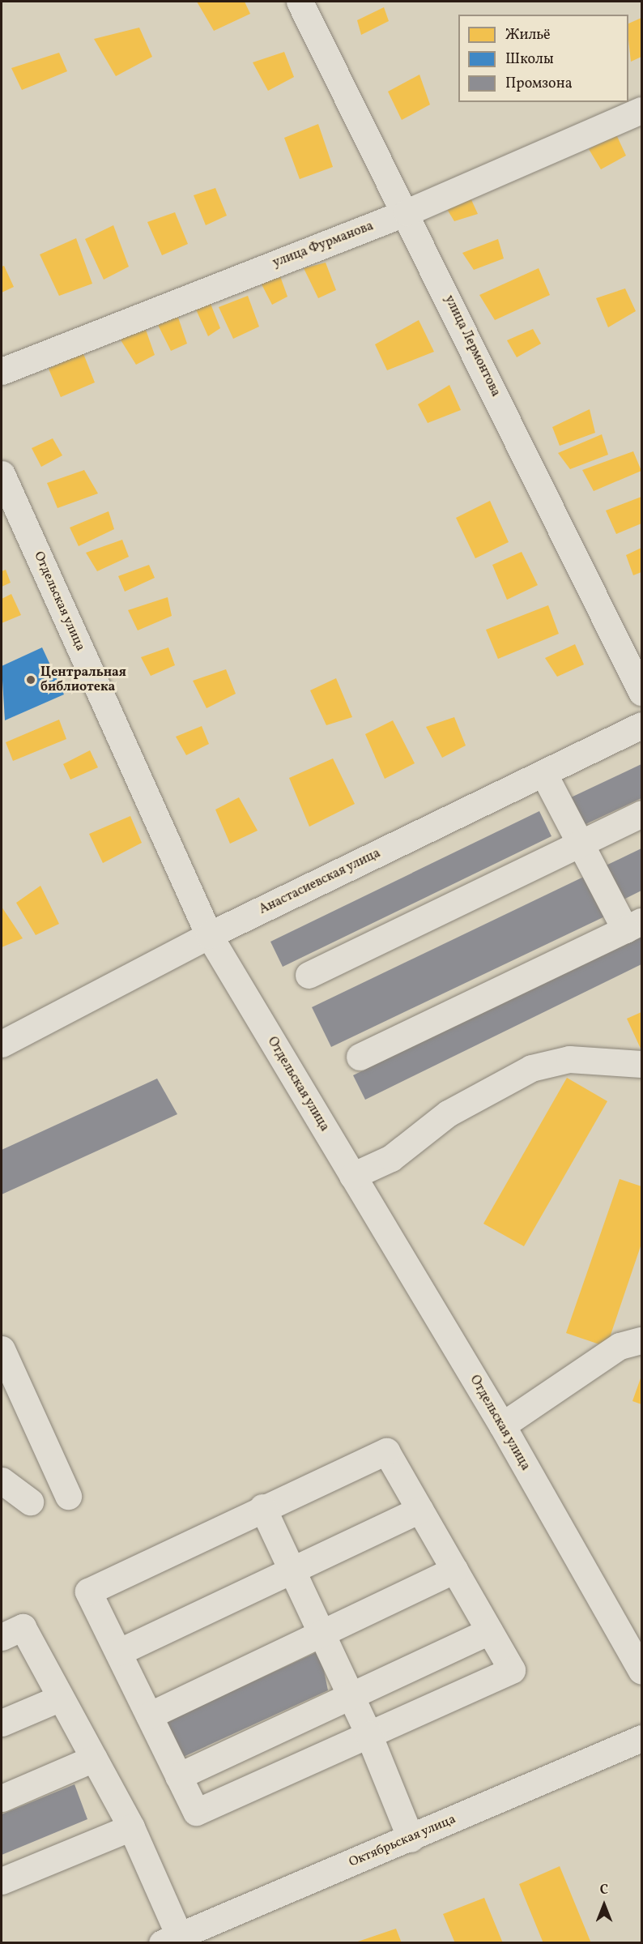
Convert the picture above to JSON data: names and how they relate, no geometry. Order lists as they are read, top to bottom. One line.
{"streets":{"street":["улица Фурманова","улица Лермонтова","Отдельская улица","Анастасиевская улица","Октябрьская улица"]},"crossings":[["улица Фурманова","улица Лермонтова"],["Отдельская улица","Анастасиевская улица"]],"places":["Центральная библиотека"],"legend":["Жильё","Школы","Промзона"],"north":"top"}
